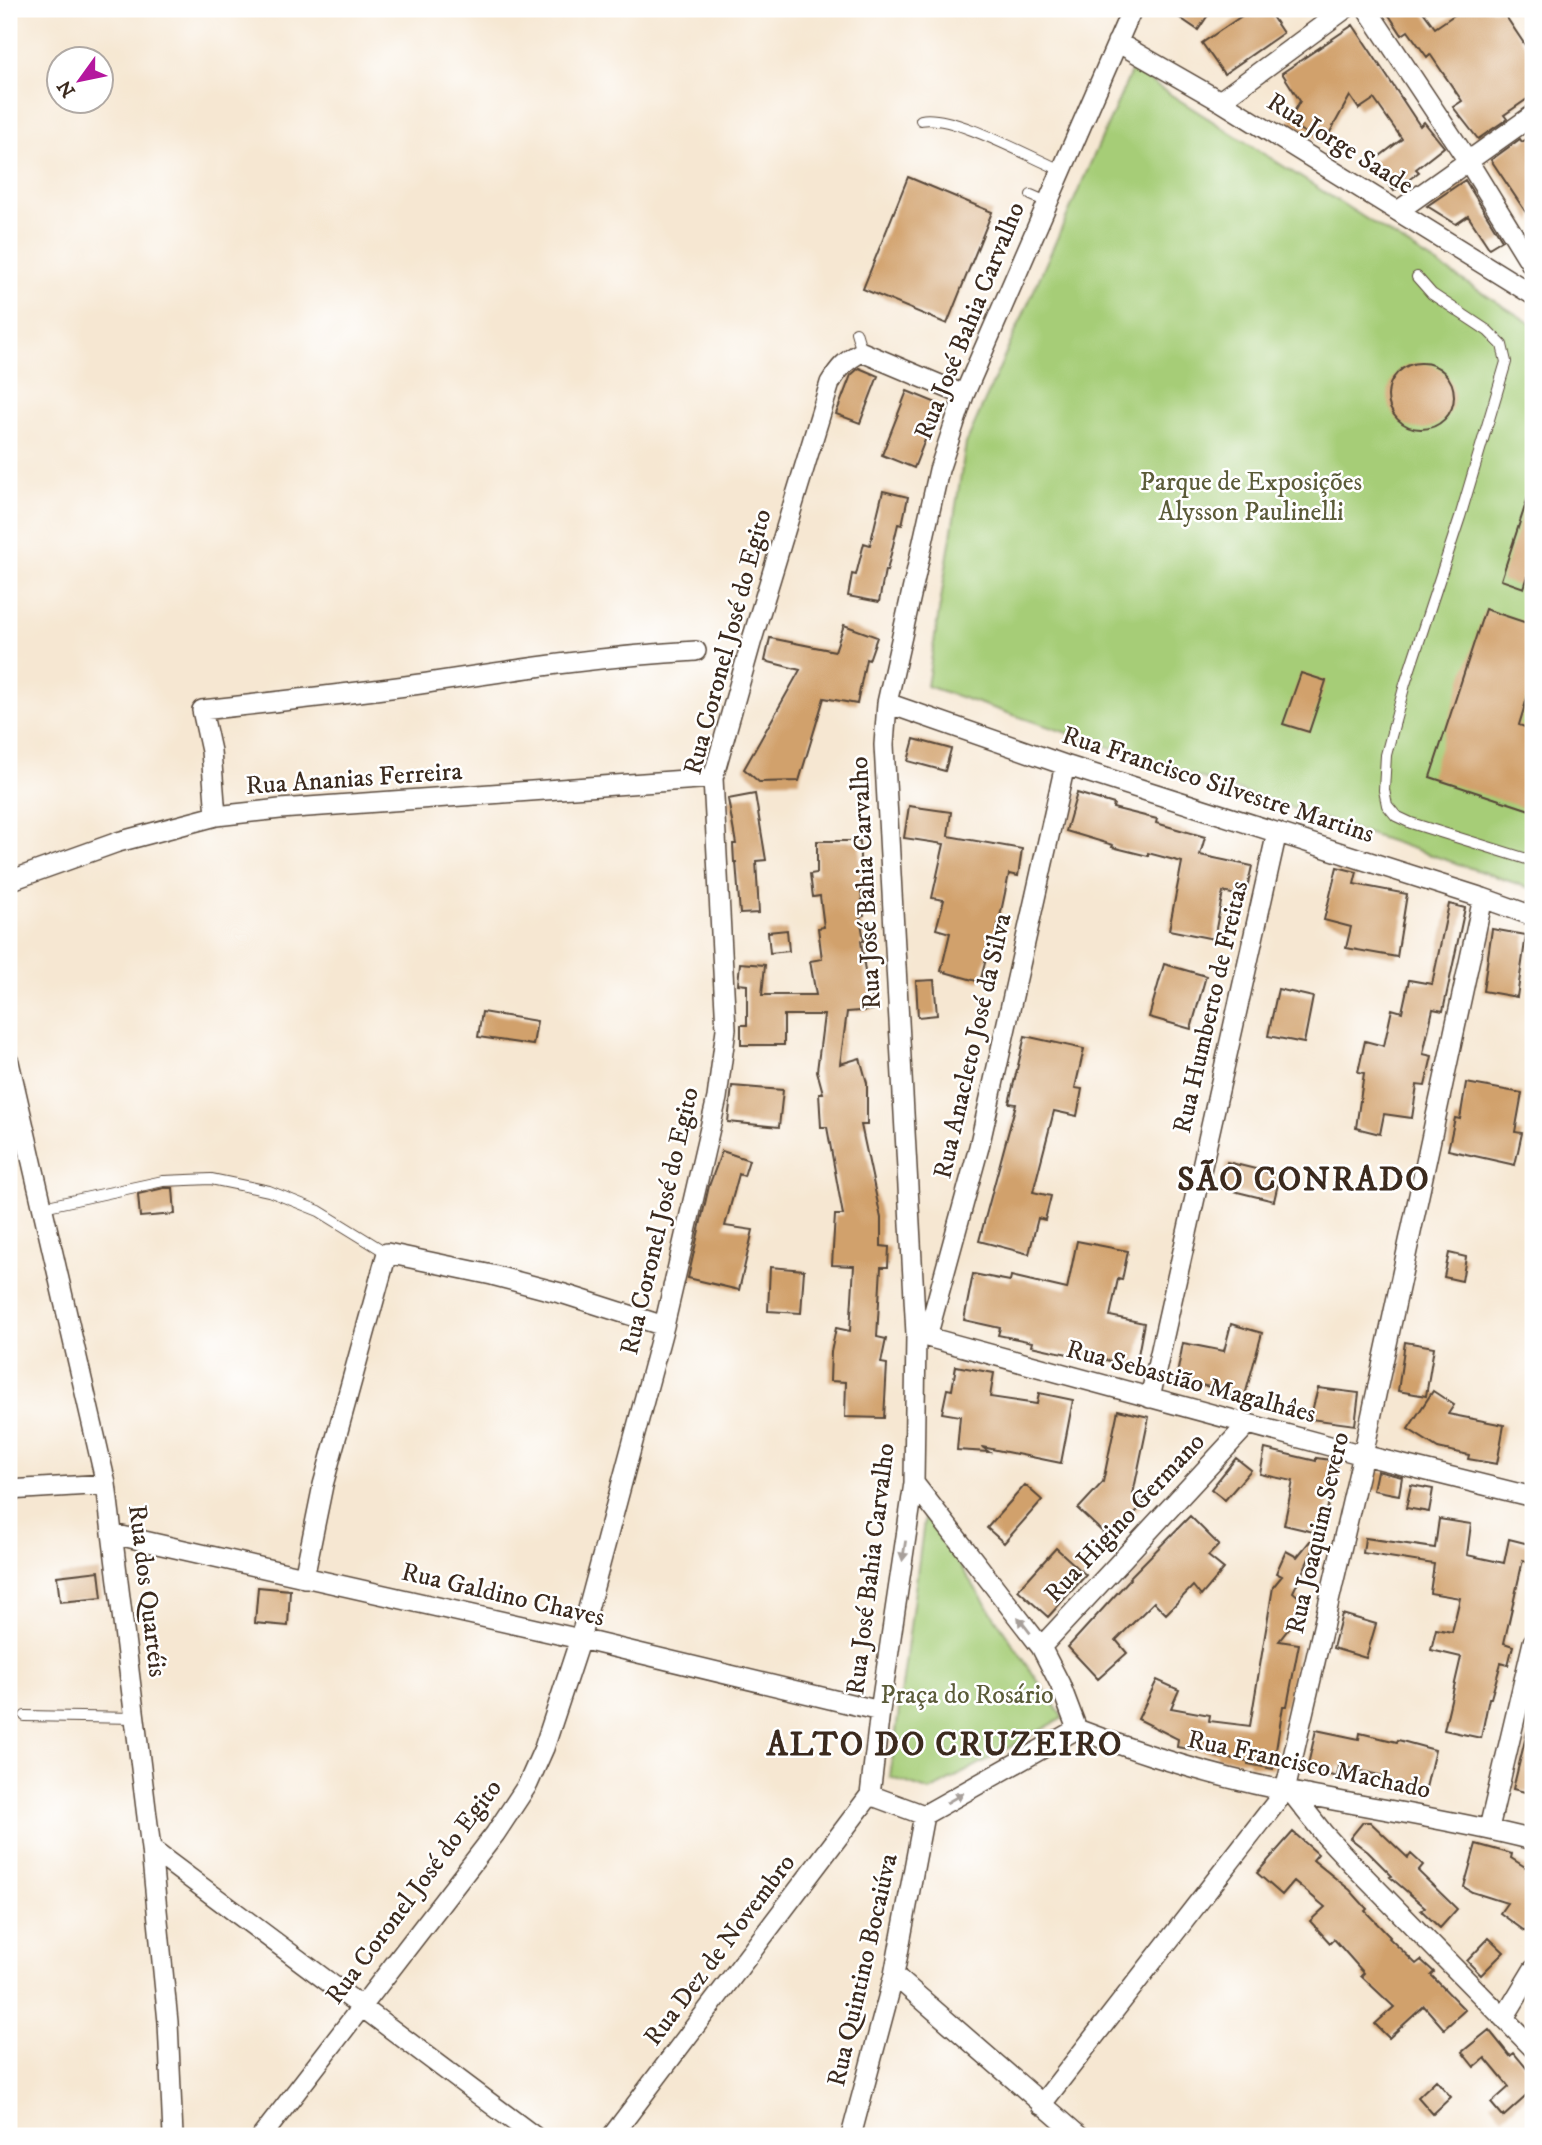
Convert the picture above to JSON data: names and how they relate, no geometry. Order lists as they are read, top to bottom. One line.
{"streets":{"street":["Rua Jorge Saade","Rua José Bahia Carvalho","Rua Coronel José do Egito","Rua Ananias Ferreira","Rua Francisco Silvestre Martins","Rua Humberto de Freitas","Rua Anacleto José da Silva","Rua Sebastião Magalhâes","Rua Higino Germano","Rua Joaquim Severo","Rua dos Quartéis","Rua Galdino Chaves","Rua Francisco Machado","Rua Dez de Novembro","Rua Quintino Bocaiúva"]},"crossings":[["Rua Jorge Saade","Rua José Bahia Carvalho"],["Rua José Bahia Carvalho","Rua Francisco Silvestre Martins"],["Rua José Bahia Carvalho","Rua Anacleto José da Silva"],["Rua José Bahia Carvalho","Rua Sebastião Magalhâes"],["Rua José Bahia Carvalho","Rua Galdino Chaves"],["Rua José Bahia Carvalho","Rua Dez de Novembro"],["Rua Coronel José do Egito","Rua Ananias Ferreira"],["Rua Coronel José do Egito","Rua Galdino Chaves"],["Rua Francisco Silvestre Martins","Rua Humberto de Freitas"],["Rua Francisco Silvestre Martins","Rua Anacleto José da Silva"],["Rua Francisco Silvestre Martins","Rua Joaquim Severo"],["Rua Humberto de Freitas","Rua Sebastião Magalhâes"],["Rua Anacleto José da Silva","Rua Sebastião Magalhâes"],["Rua Sebastião Magalhâes","Rua Higino Germano"],["Rua Sebastião Magalhâes","Rua Joaquim Severo"],["Rua Joaquim Severo","Rua Francisco Machado"],["Rua dos Quartéis","Rua Galdino Chaves"]],"districts":["SÃO CONRADO","ALTO DO CRUZEIRO"],"parks":["Parque de Exposições Alysson Paulinelli","Praça do Rosário"],"north":"bottom left"}
